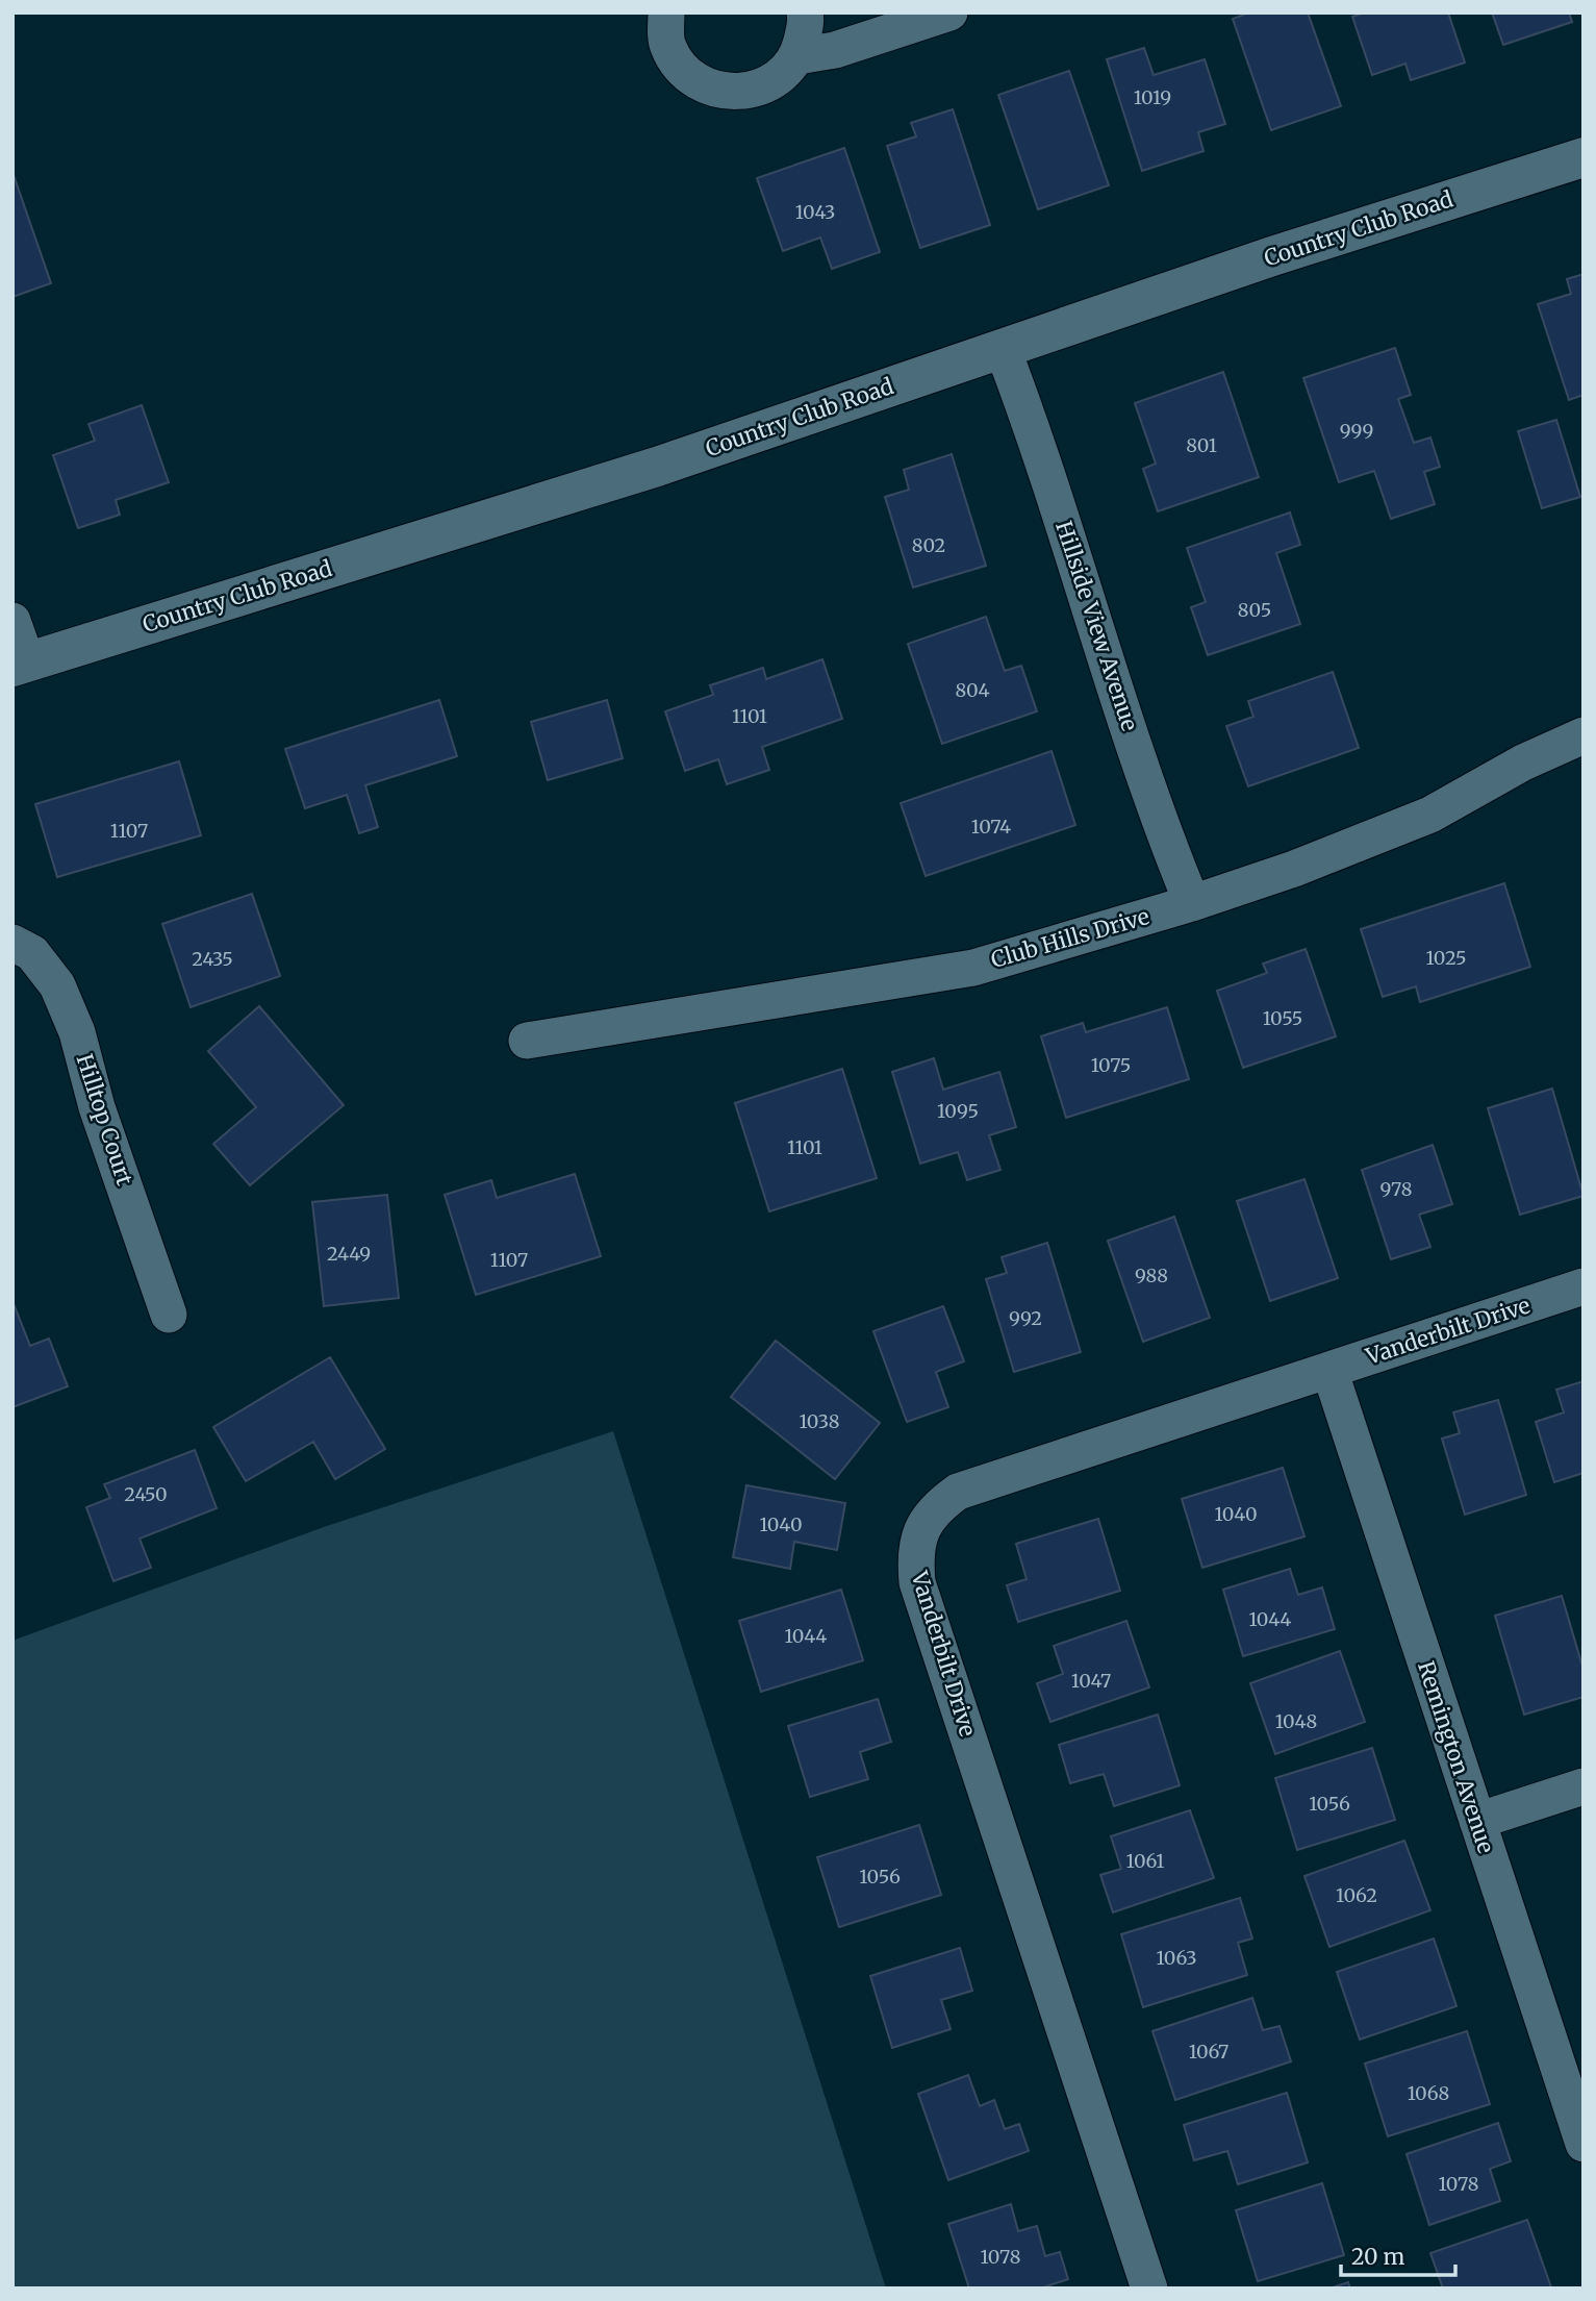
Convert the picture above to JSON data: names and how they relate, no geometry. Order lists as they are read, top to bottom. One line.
{"streets":{"street":["Country Club Road","Hillside View Avenue","Club Hills Drive","Hilltop Court","Vanderbilt Drive","Remington Avenue"]},"crossings":[["Country Club Road","Hillside View Avenue"],["Hillside View Avenue","Club Hills Drive"],["Vanderbilt Drive","Remington Avenue"]],"house_numbers":["1019","1043","999","801","802","805","804","1101","1074","1107","1025","2435","1055","1075","1095","1101","978","2449","1107","988","992","1038","2450","1040","1040","1044","1044","1047","1048","1056","1061","1056","1062","1063","1067","1068","1078","1078"],"scale_bar":"20 m"}
